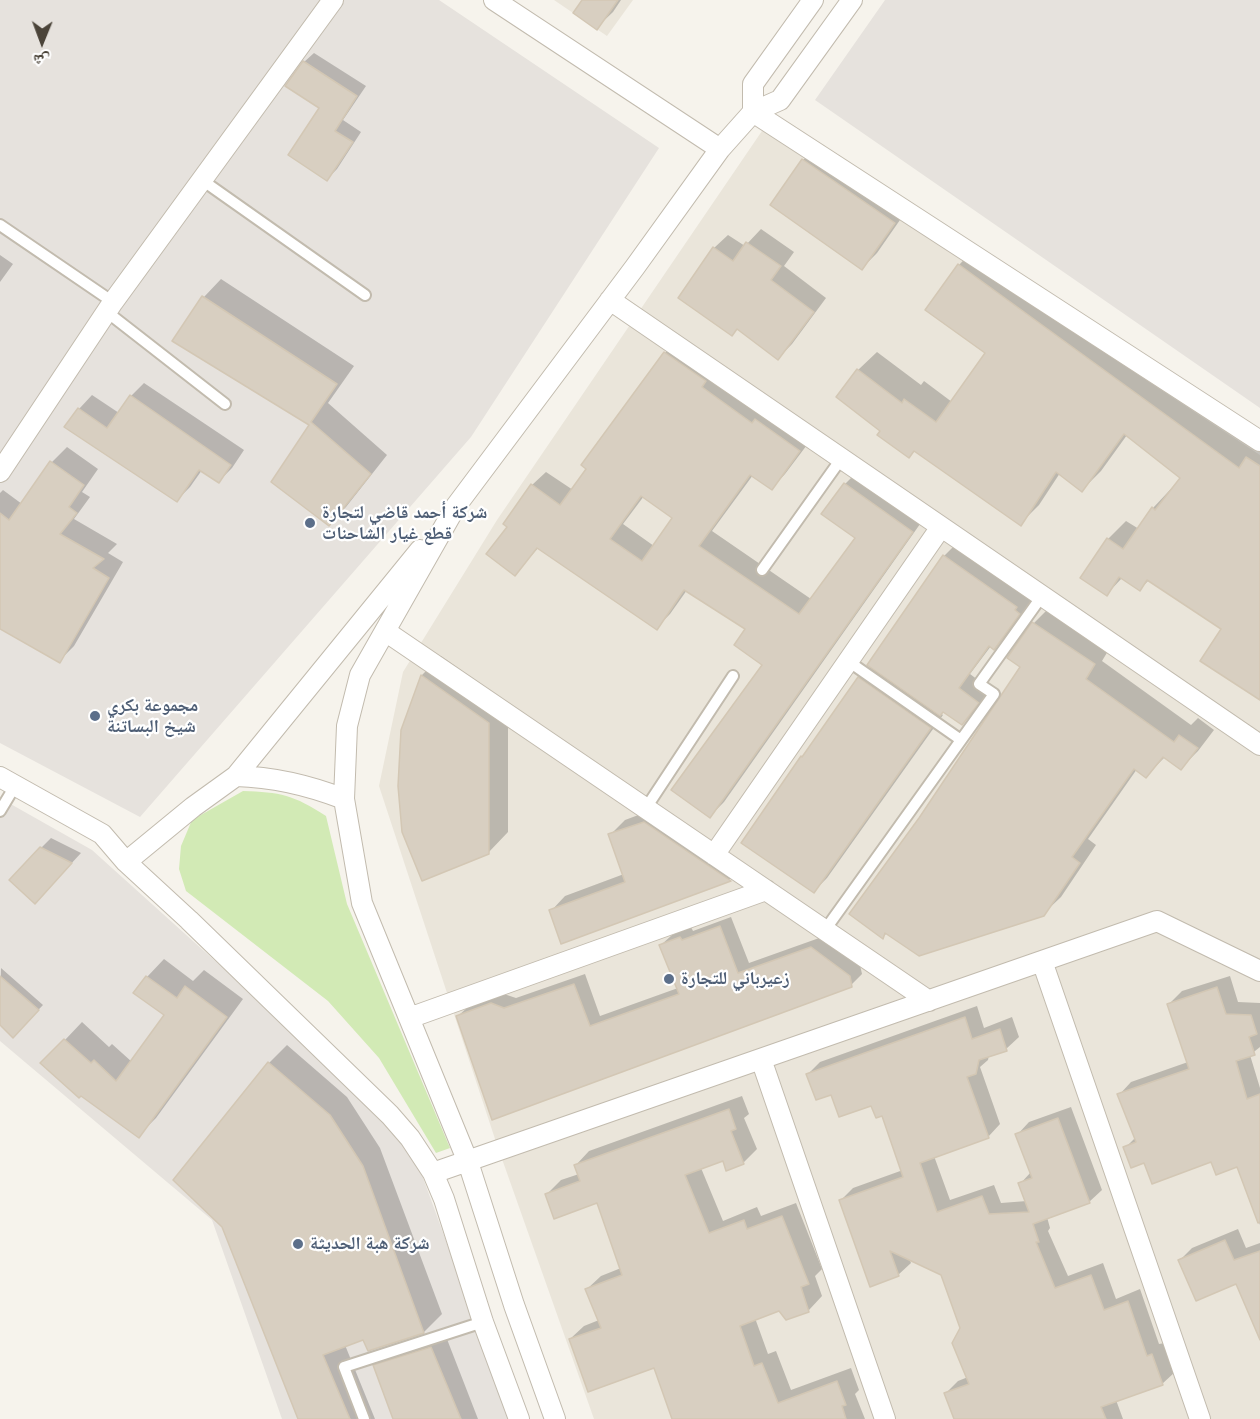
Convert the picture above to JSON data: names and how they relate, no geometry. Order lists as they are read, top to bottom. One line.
{"places":["شركة أحمد قاضي لتجارة قطع غيار الشاحنات","مجموعة بكري شيخ البساتنة","زعيرباني للتجارة","شركة هبة الحديثة"],"north":"bottom"}
